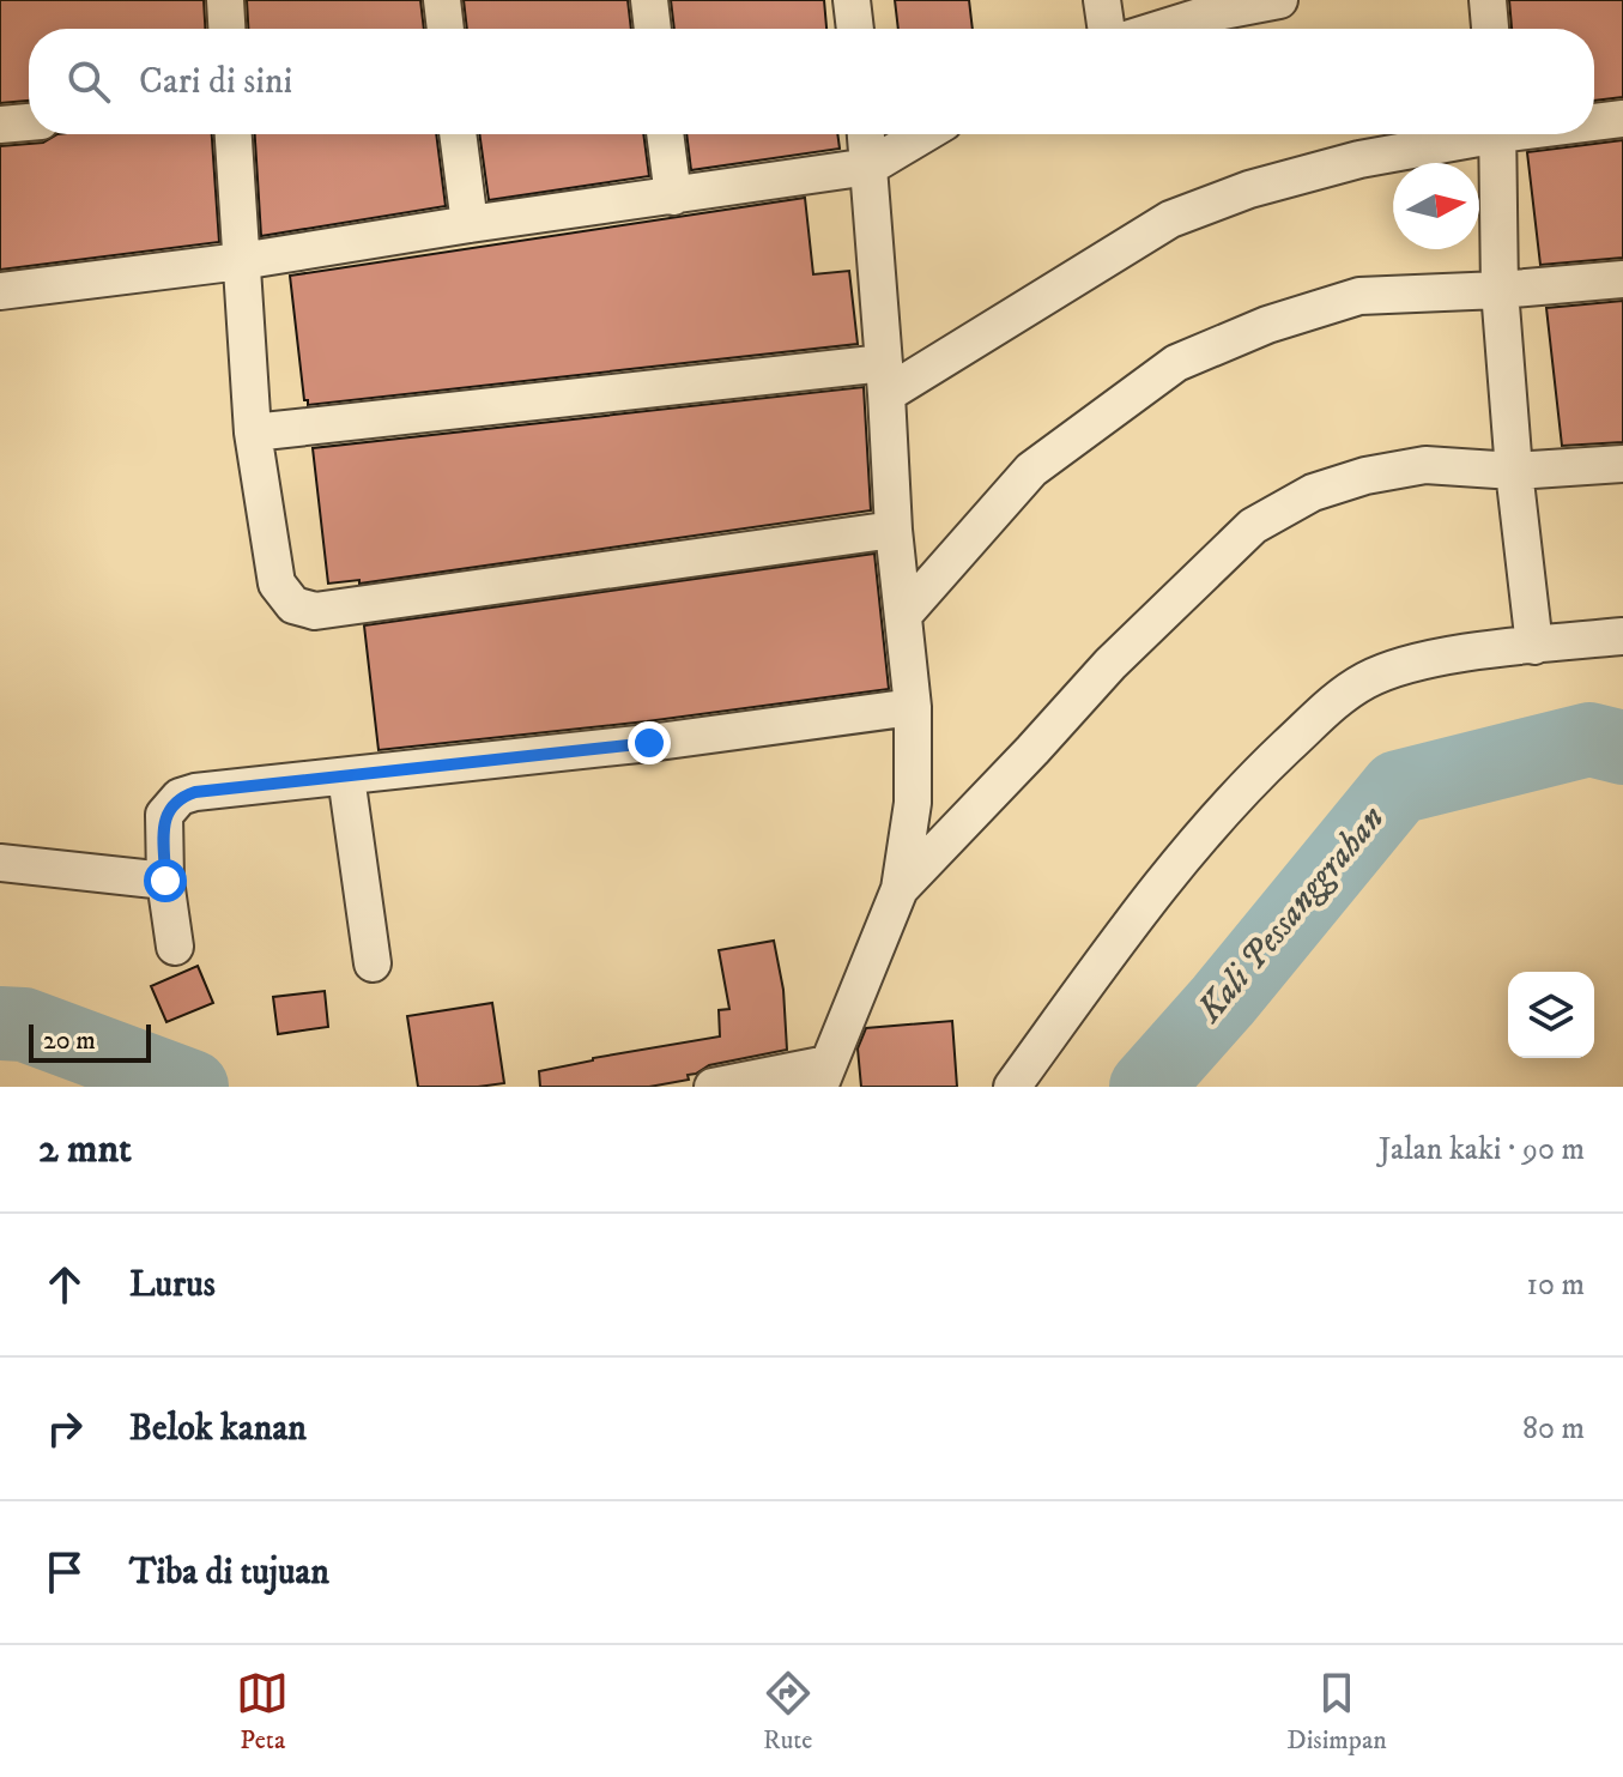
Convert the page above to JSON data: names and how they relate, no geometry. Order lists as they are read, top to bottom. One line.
{"water":["Kali Pessanggrahan"],"scale_bar":"20 m","north":"right","page":{"search":"Cari di sini","scale":"20 m","heading":["2 mnt","Jalan kaki · 90 m"],"list":[["Lurus","10 m"],["Belok kanan","80 m"],"Tiba di tujuan"],"nav":["Peta","Rute","Disimpan"]}}
